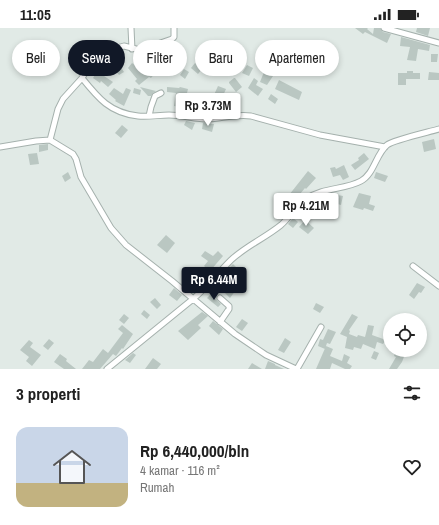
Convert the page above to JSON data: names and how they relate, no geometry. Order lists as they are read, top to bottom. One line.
{"page":{"status":"11:05","chip":["Beli","Sewa","Filter","Baru","Apartemen"],"price":["Rp 3.73M","Rp 4.21M","Rp 6.44M"],"heading":"3 properti","list":[{"name":"Rp 6,440,000/bln","note":"4 kamar · 116 m² · Rumah"}]}}
